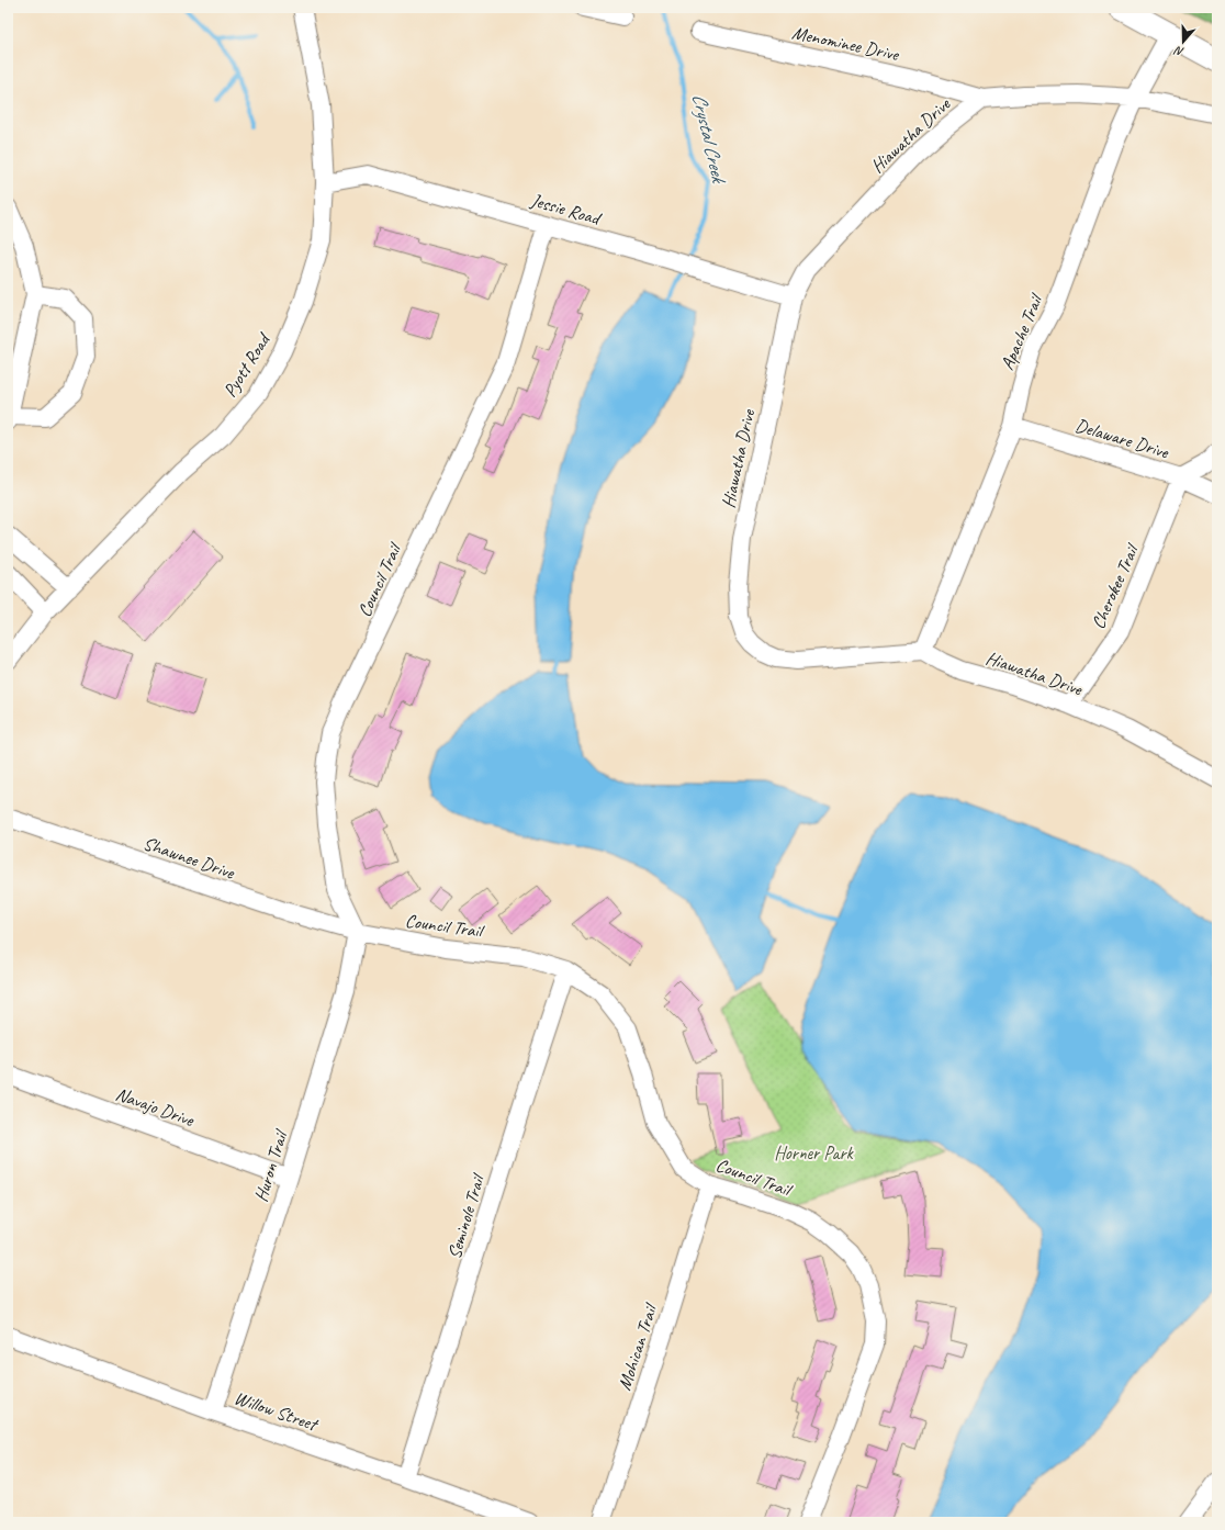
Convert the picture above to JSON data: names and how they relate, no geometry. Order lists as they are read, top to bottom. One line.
{"streets":{"street":["Menominee Drive","Hiawatha Drive","Jessie Road","Apache Trail","Pyott Road","Delaware Drive","Council Trail","Cherokee Trail","Shawnee Drive","Navajo Drive","Huron Trail","Seminole Trail","Mohican Trail","Willow Street"]},"crossings":[["Menominee Drive","Hiawatha Drive"],["Hiawatha Drive","Jessie Road"],["Hiawatha Drive","Apache Trail"],["Hiawatha Drive","Cherokee Trail"],["Jessie Road","Pyott Road"],["Jessie Road","Council Trail"],["Apache Trail","Delaware Drive"],["Delaware Drive","Cherokee Trail"],["Council Trail","Shawnee Drive"],["Council Trail","Huron Trail"],["Council Trail","Seminole Trail"],["Council Trail","Mohican Trail"],["Shawnee Drive","Huron Trail"],["Navajo Drive","Huron Trail"],["Huron Trail","Willow Street"],["Seminole Trail","Willow Street"]],"water":["Crystal Creek"],"parks":["Horner Park"],"north":"bottom"}
